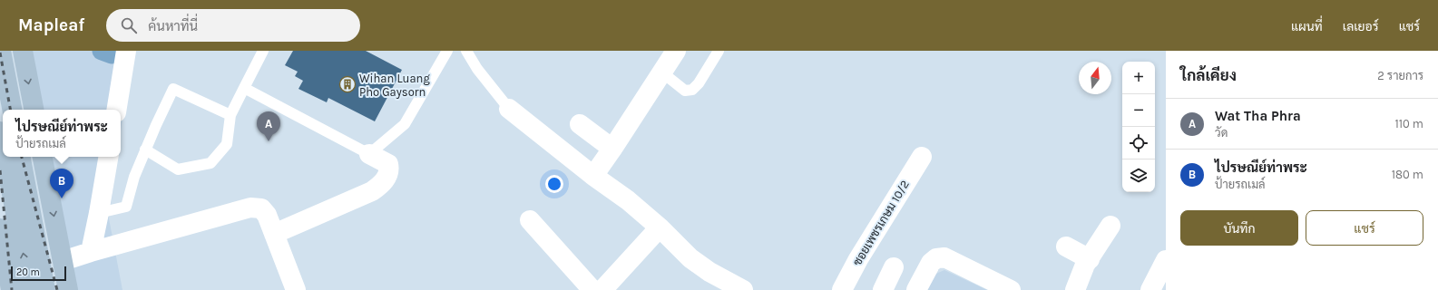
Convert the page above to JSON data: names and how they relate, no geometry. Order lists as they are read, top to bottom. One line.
{"streets":{"street":["ซอยเพชรเกษม 10/2"]},"places":{"building":["Wihan Luang Pho Gaysorn"]},"scale_bar":"20 m","north":"top","page":{"header":"Mapleaf","search":"ค้นหาที่นี่","nav":["แผนที่","เลเยอร์","แชร์"],"heading":["ใกล้เคียง","2 รายการ"],"map_buttons":["+","−"],"list":[{"mark":"A","name":"Wat Tha Phra","note":"วัด","value":"110 m"},{"mark":"B","name":"ไปรษณีย์ท่าพระ","note":"ป้ายรถเมล์","value":"180 m"}],"popup":["ไปรษณีย์ท่าพระ","ป้ายรถเมล์"],"pins":["A","B"],"buttons":["บันทึก","แชร์"],"scale":"20 m"}}
